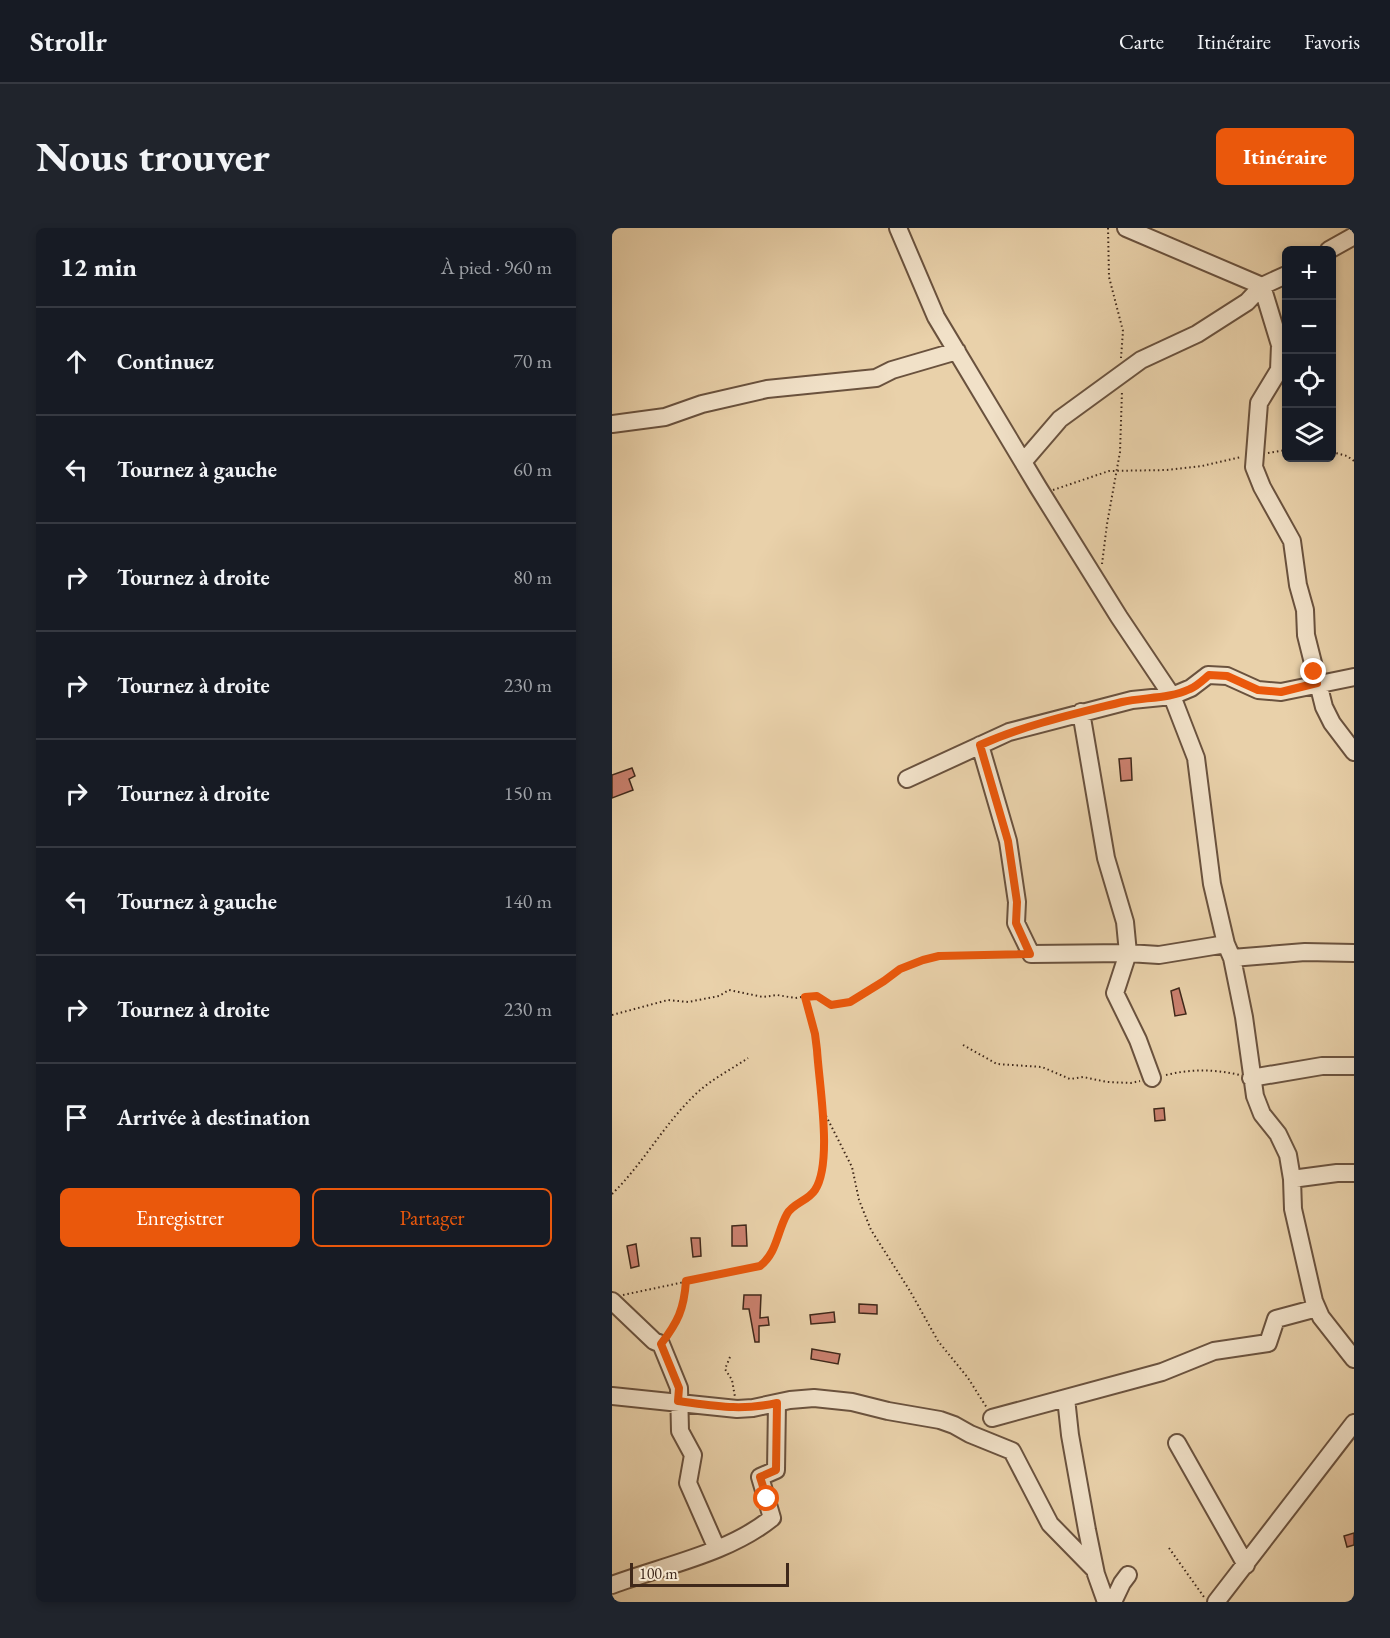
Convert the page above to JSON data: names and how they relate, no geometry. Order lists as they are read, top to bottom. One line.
{"scale_bar":"100 m","page":{"header":"Strollr","nav":["Carte","Itinéraire","Favoris"],"buttons":["Itinéraire",["Enregistrer","Partager"]],"title":"Nous trouver","heading":["12 min","À pied · 960 m"],"map_buttons":["+","−"],"list":[["Continuez","70 m"],["Tournez à gauche","60 m"],["Tournez à droite","80 m"],["Tournez à droite","230 m"],["Tournez à droite","150 m"],["Tournez à gauche","140 m"],["Tournez à droite","230 m"],"Arrivée à destination"],"scale":"100 m"}}
